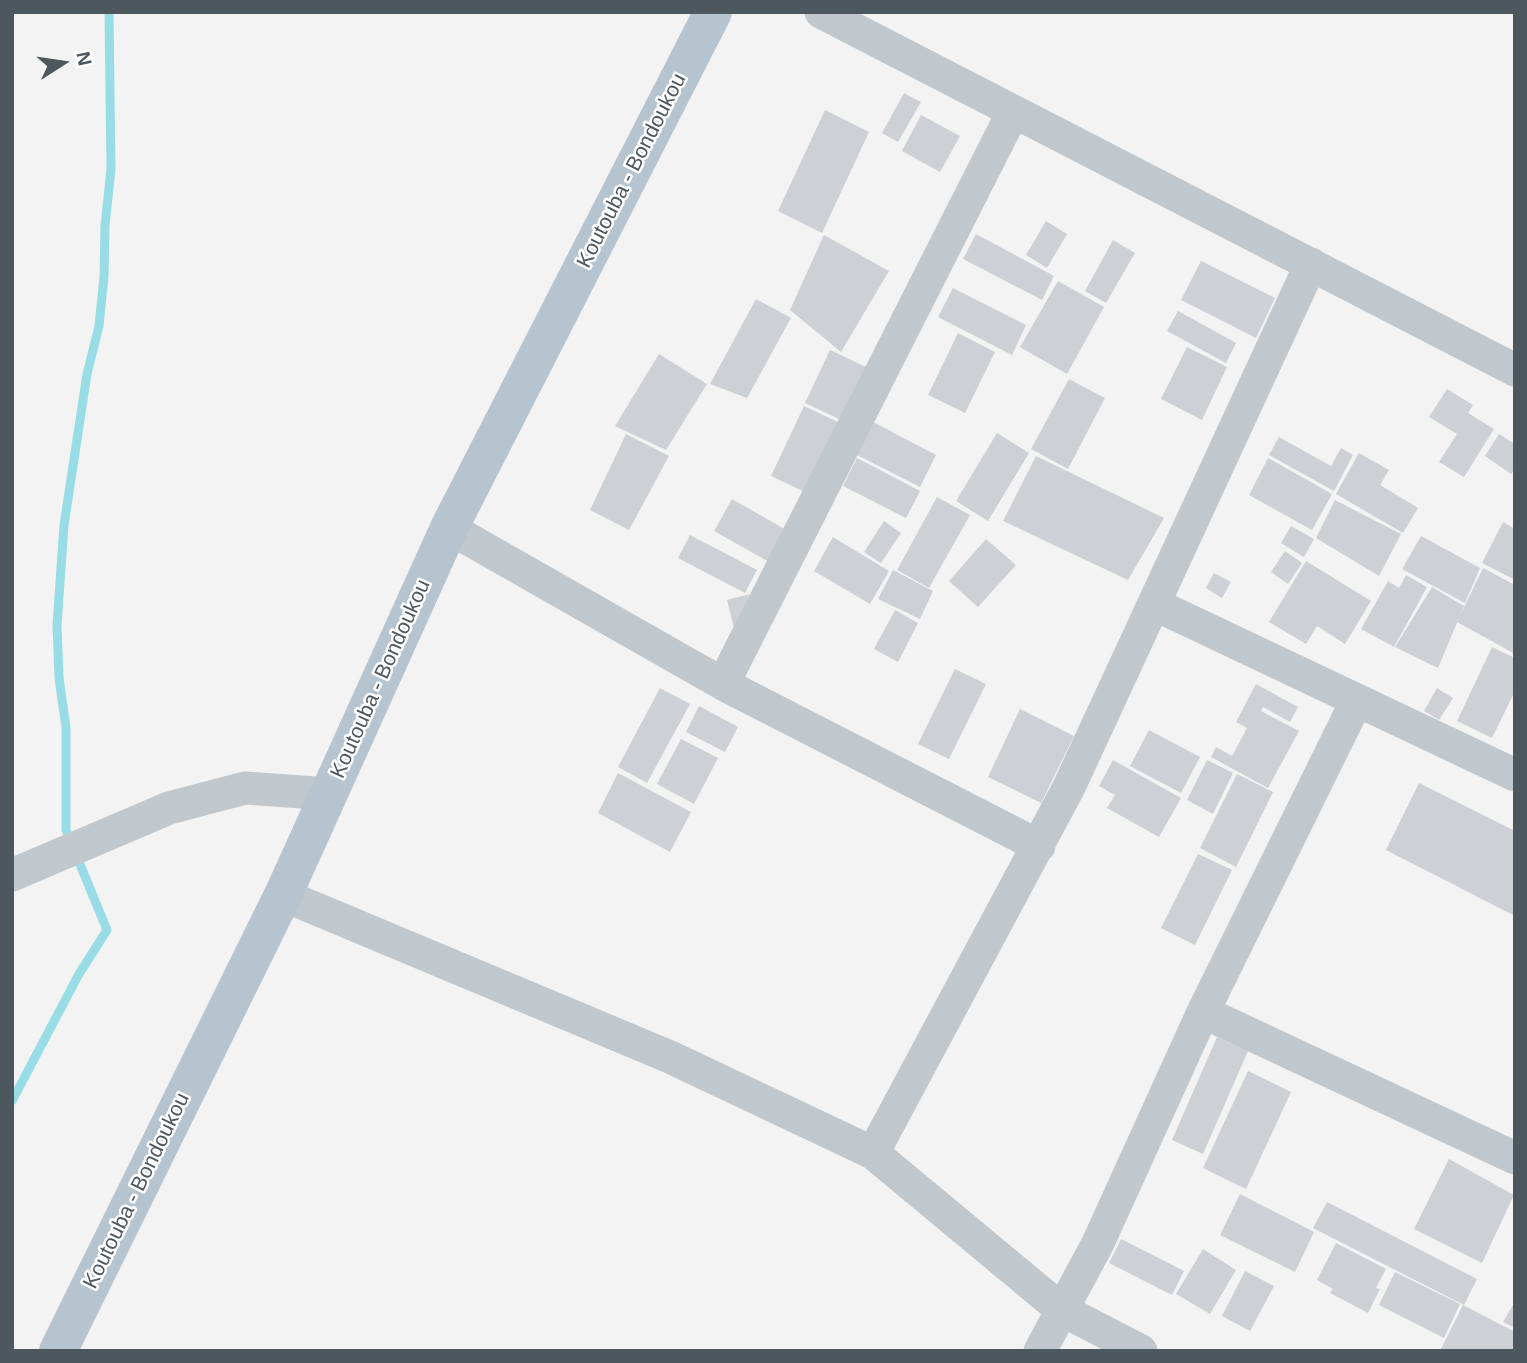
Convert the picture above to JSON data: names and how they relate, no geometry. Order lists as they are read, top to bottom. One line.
{"streets":{"main road":["Koutouba - Bondoukou"]},"north":"right"}
